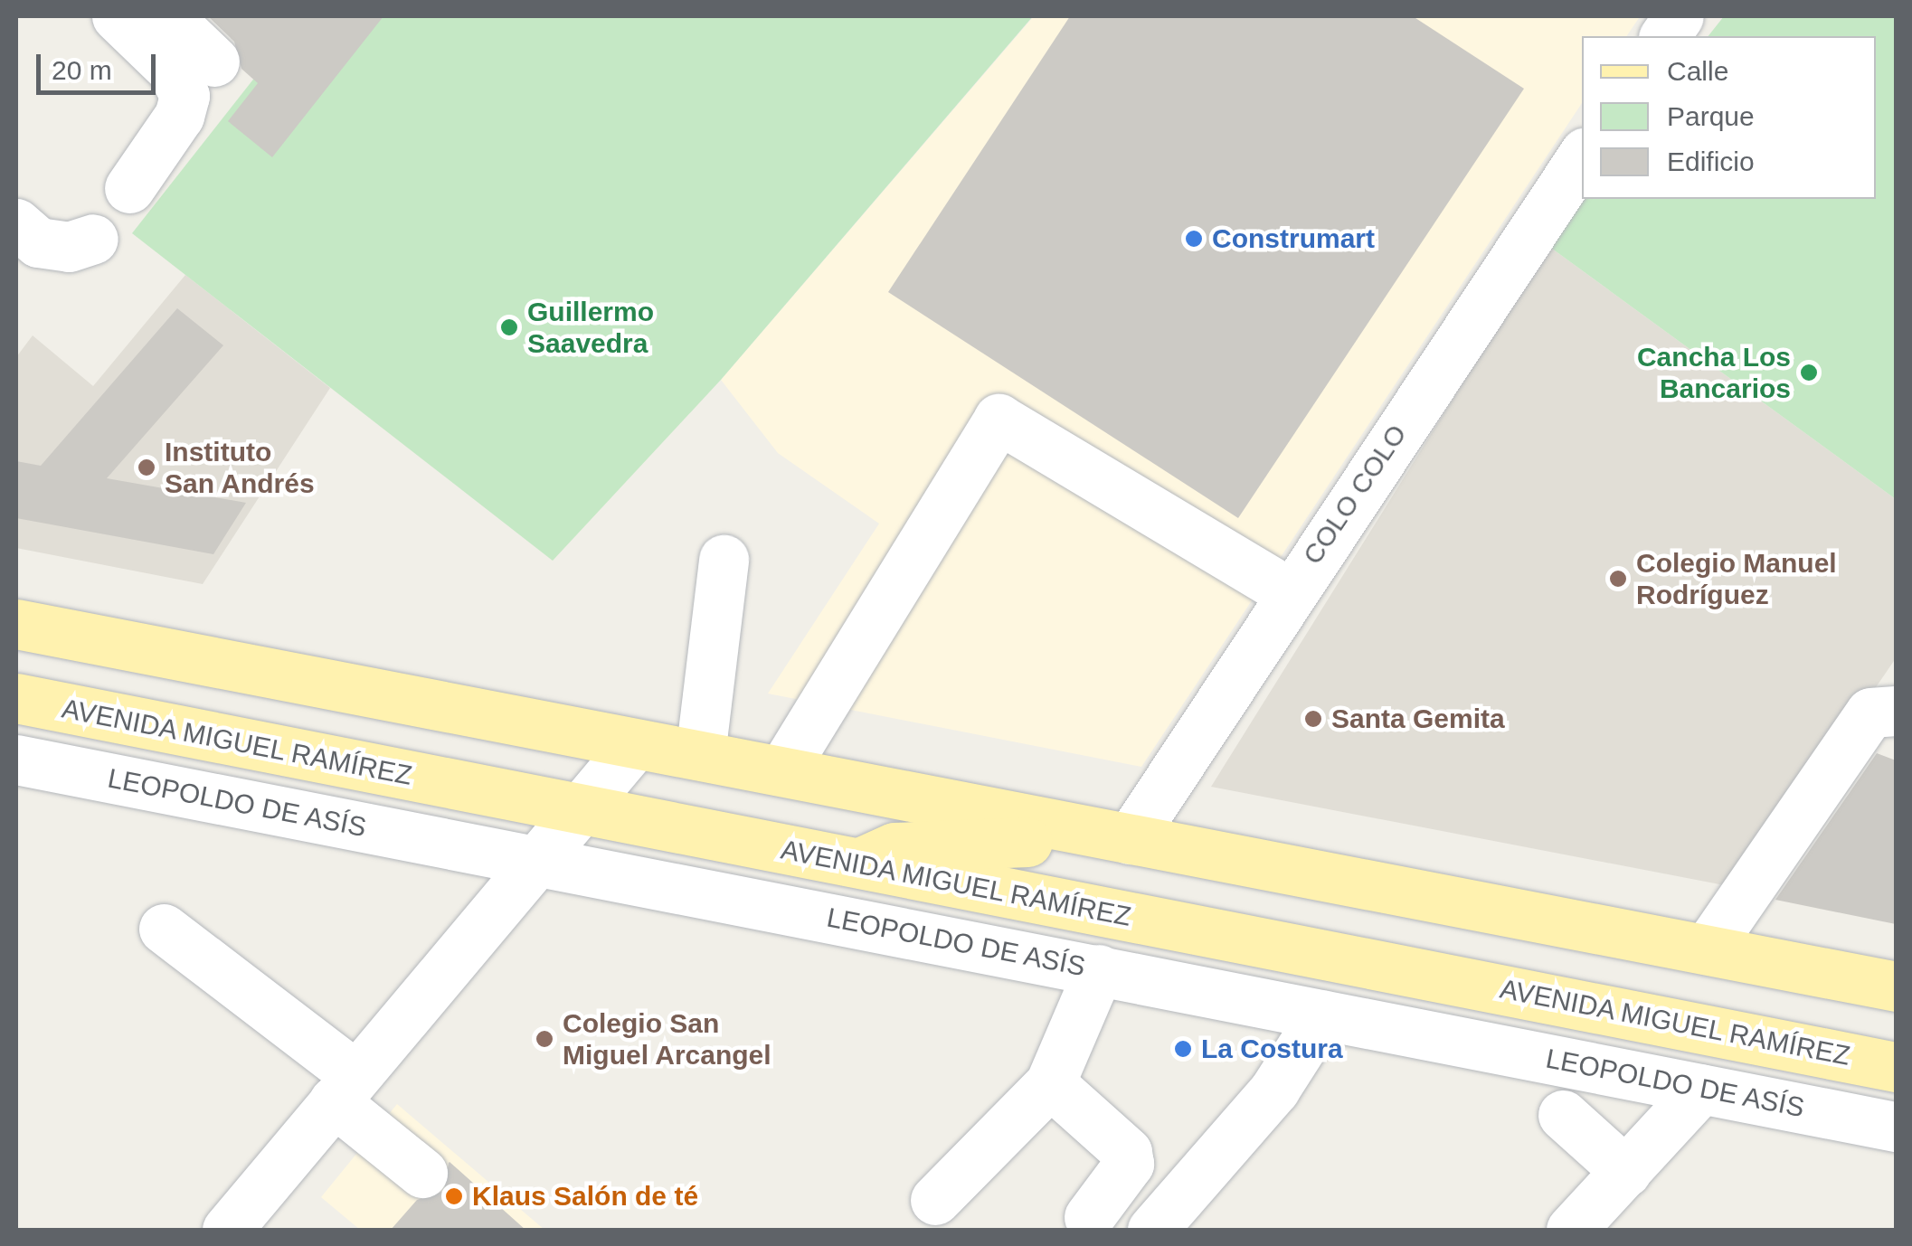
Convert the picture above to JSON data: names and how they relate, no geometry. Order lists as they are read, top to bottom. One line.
{"streets":{"main road":["AVENIDA MIGUEL RAMÍREZ"],"street":["COLO COLO","LEOPOLDO DE ASÍS"]},"places":["Construmart","Guillermo Saavedra","Cancha Los Bancarios","Instituto San Andrés","Colegio Manuel Rodríguez","Santa Gemita","Colegio San Miguel Arcangel","La Costura","Klaus Salón de té"],"legend":["Calle","Parque","Edificio"],"scale_bar":"20 m"}
